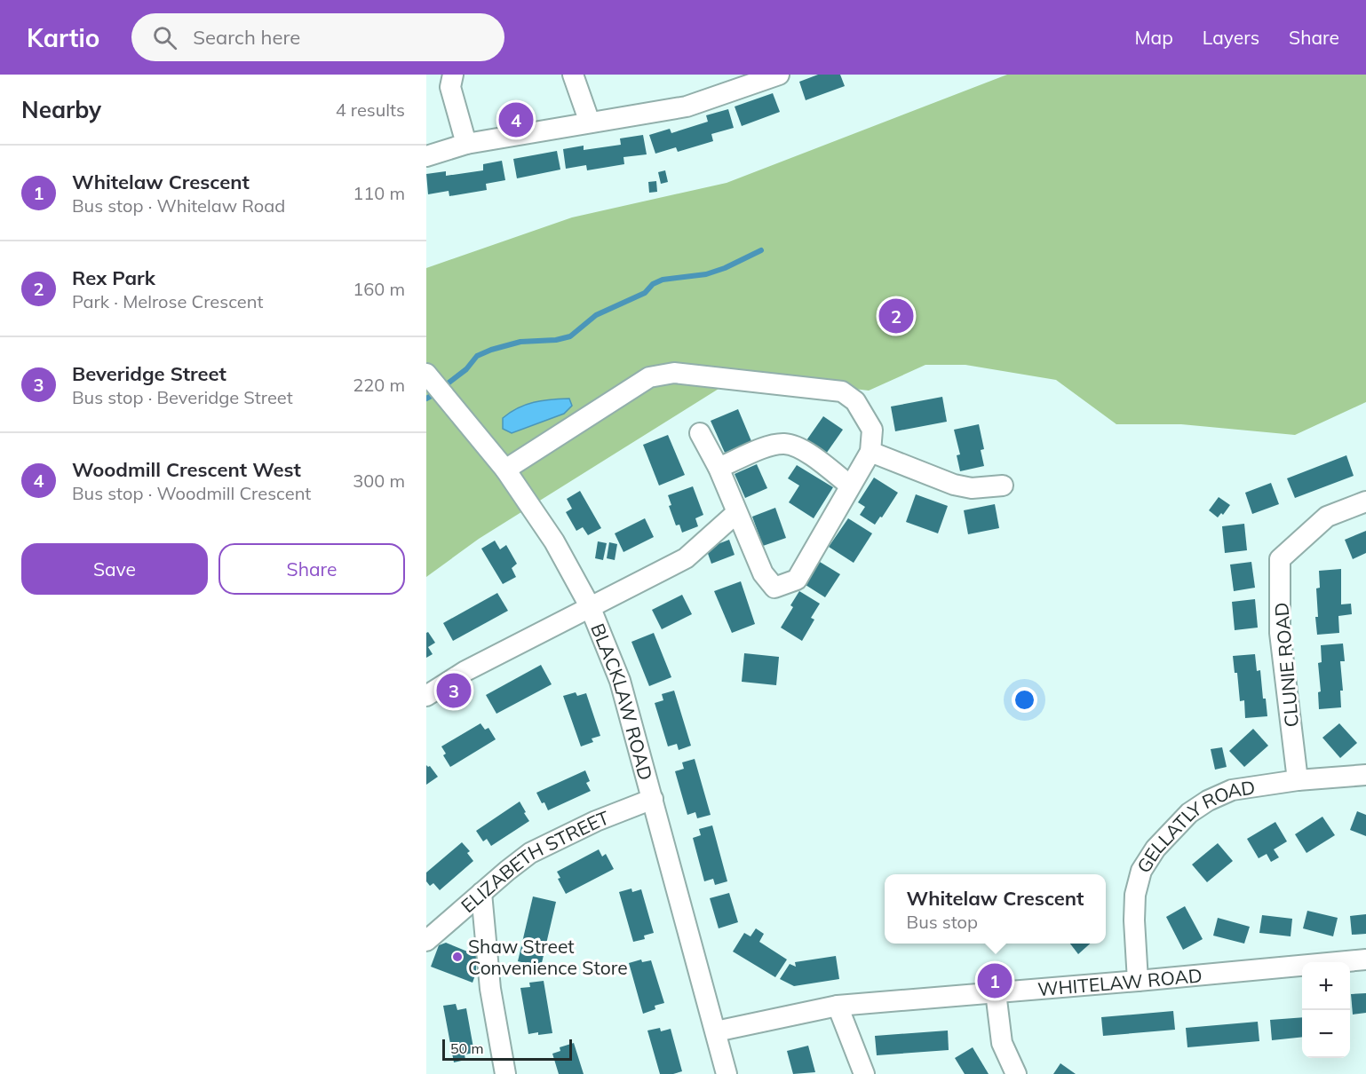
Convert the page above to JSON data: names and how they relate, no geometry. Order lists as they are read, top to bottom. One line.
{"streets":{"street":["CLUNIE ROAD","BLACKLAW ROAD","GELLATLY ROAD","ELIZABETH STREET","WHITELAW ROAD"]},"crossings":[["CLUNIE ROAD","GELLATLY ROAD"],["BLACKLAW ROAD","ELIZABETH STREET"],["BLACKLAW ROAD","WHITELAW ROAD"],["GELLATLY ROAD","WHITELAW ROAD"]],"places":["Shaw Street Convenience Store"],"scale_bar":"50 m","page":{"header":"Kartio","search":"Search here","nav":["Map","Layers","Share"],"heading":["Nearby","4 results"],"pins":["4","2","3","1"],"list":[{"mark":"1","name":"Whitelaw Crescent","note":"Bus stop · Whitelaw Road","value":"110 m"},{"mark":"2","name":"Rex Park","note":"Park · Melrose Crescent","value":"160 m"},{"mark":"3","name":"Beveridge Street","note":"Bus stop · Beveridge Street","value":"220 m"},{"mark":"4","name":"Woodmill Crescent West","note":"Bus stop · Woodmill Crescent","value":"300 m"}],"buttons":["Save","Share"],"popup":["Whitelaw Crescent","Bus stop"],"map_buttons":["+","−"],"scale":"50 m"}}
